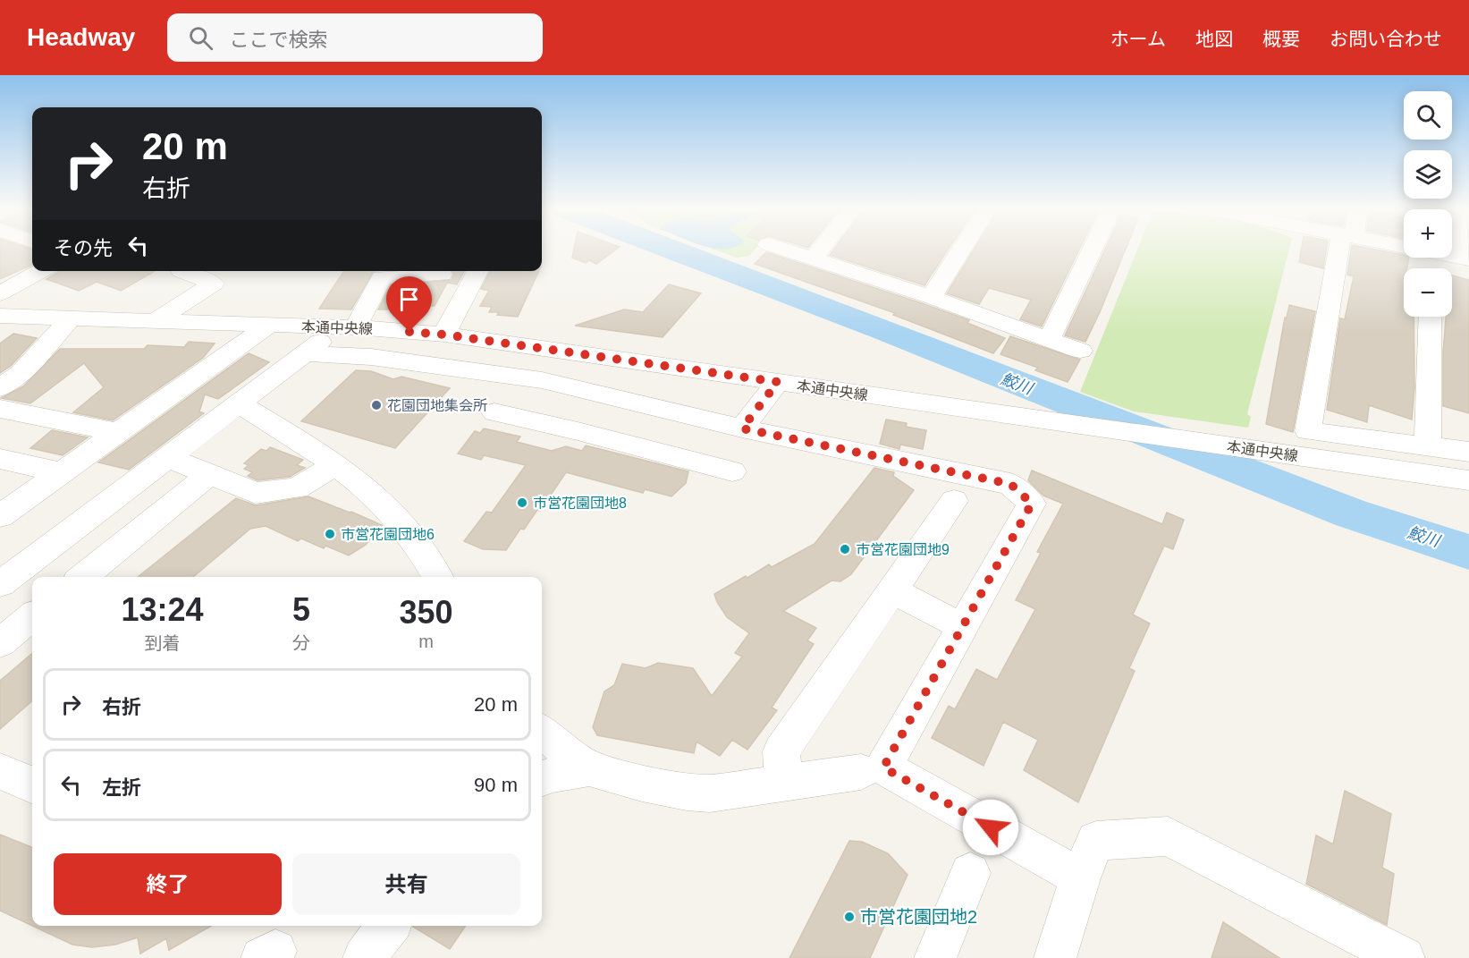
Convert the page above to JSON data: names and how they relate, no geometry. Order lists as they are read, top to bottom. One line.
{"streets":{"street":["本通中央線"]},"water":["鮫川"],"places":["花園団地集会所","市営花園団地8","市営花園団地6","市営花園団地9","市営花園団地2"],"page":{"header":"Headway","search":"ここで検索","nav":["ホーム","地図","概要","お問い合わせ"],"map_buttons":["+","−"],"turn":["20 m","右折"],"then":"その先","eta":["13:24","到着","5","分","350","m"],"list":[{"name":"右折","value":"20 m"},{"name":"左折","value":"90 m"}],"buttons":["終了","共有"]}}
